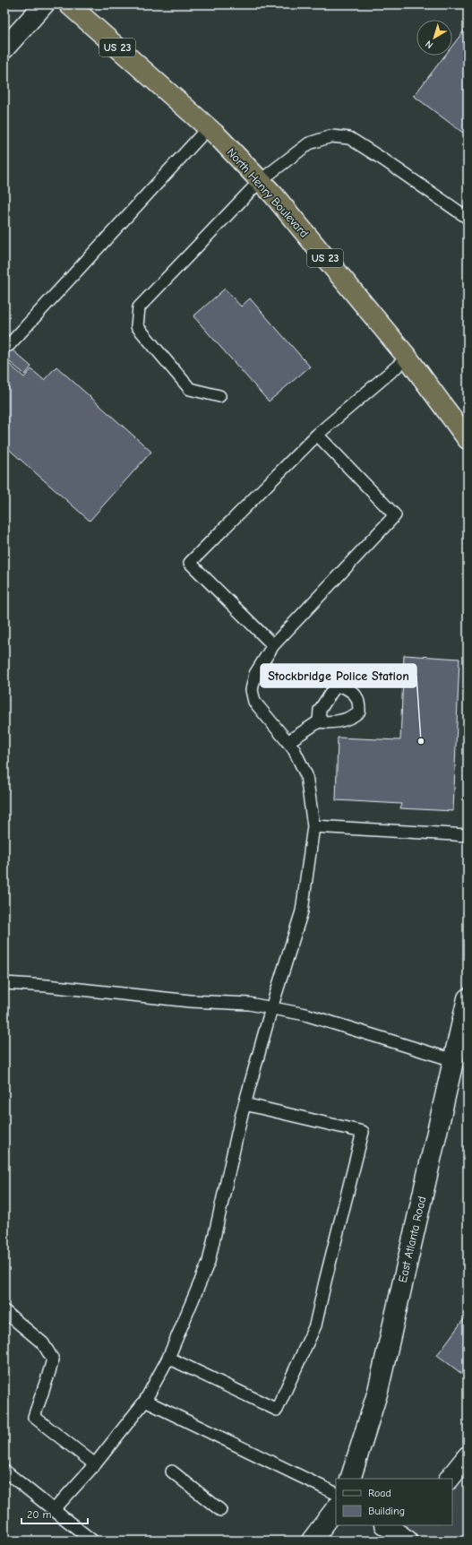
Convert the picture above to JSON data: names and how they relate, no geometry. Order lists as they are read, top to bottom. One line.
{"streets":{"highway":["US 23","North Henry Boulevard"],"street":["East Atlanta Road"]},"places":["Stockbridge Police Station"],"legend":["Road","Building"],"scale_bar":"20 m","north":"bottom left"}
